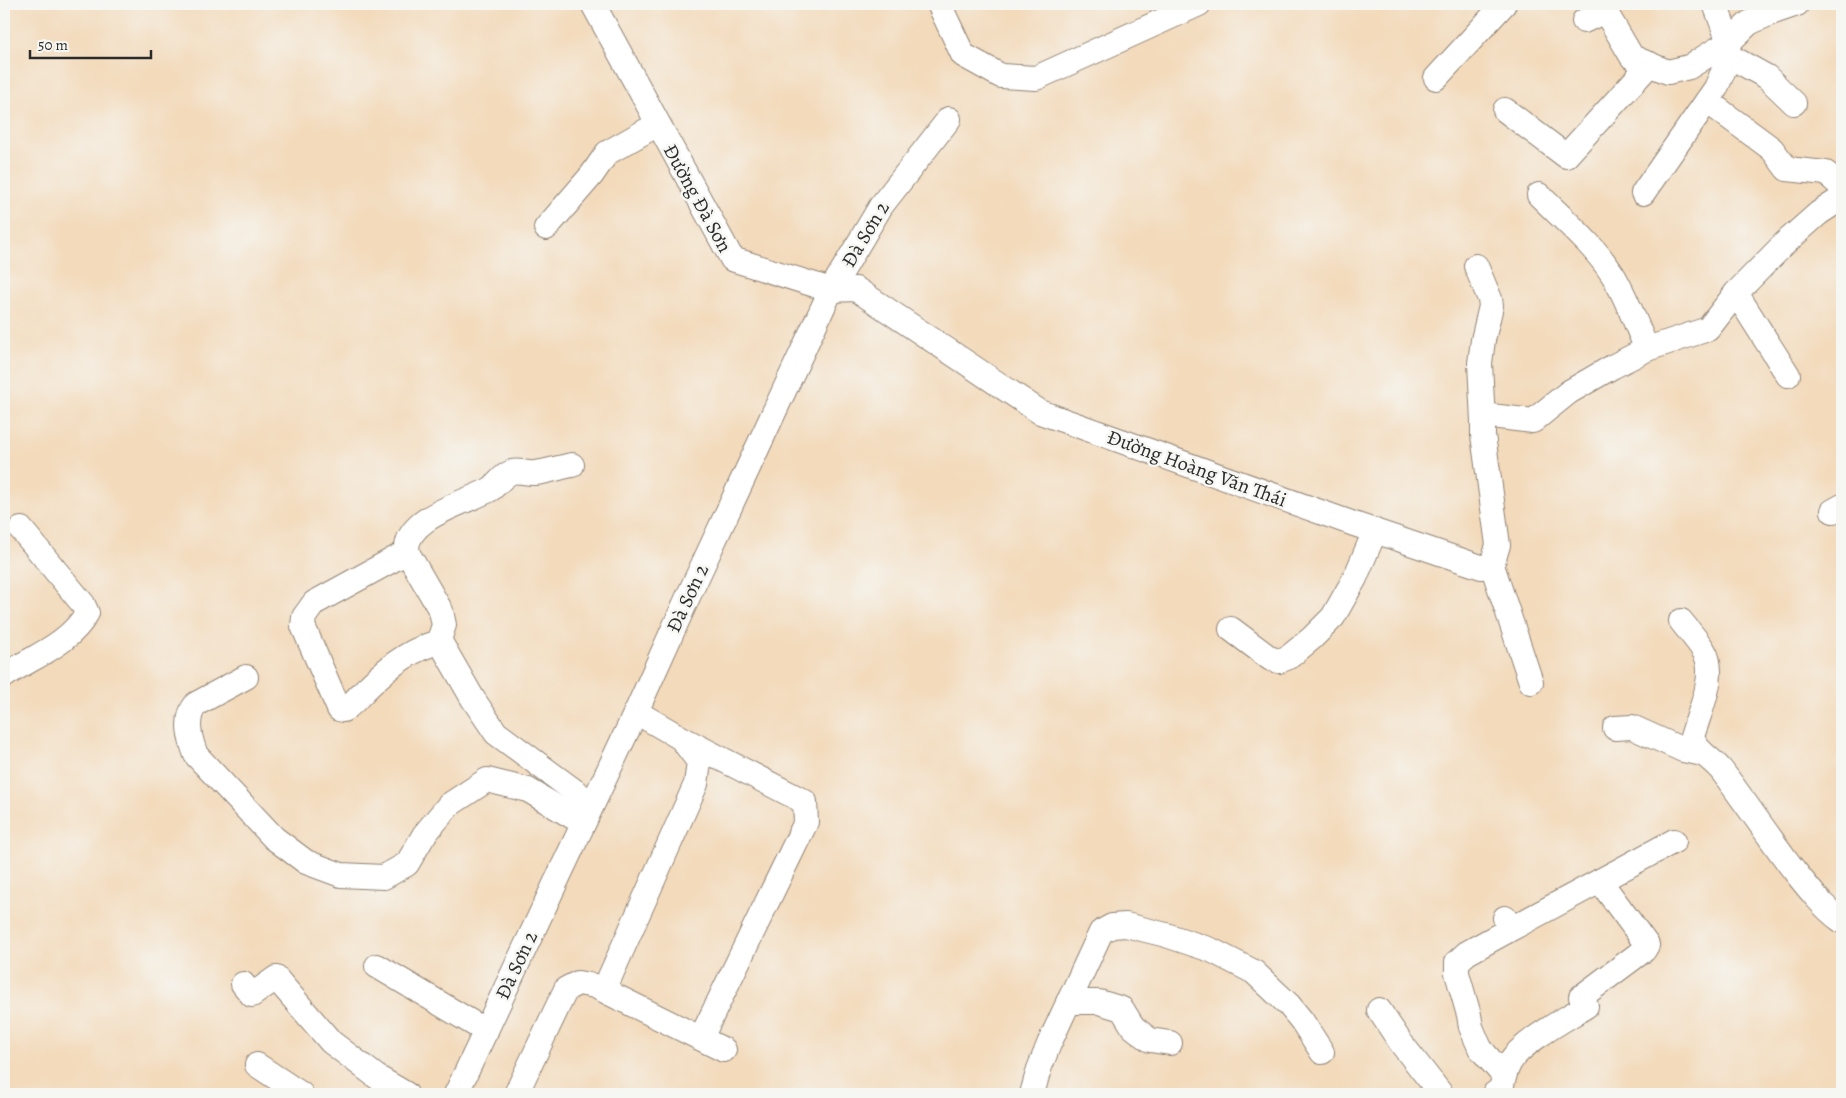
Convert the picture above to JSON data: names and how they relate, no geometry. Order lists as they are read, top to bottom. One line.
{"streets":{"street":["Đường Đà Sơn","Đà Sơn 2","Đường Hoàng Văn Thái"]},"crossings":[["Đường Đà Sơn","Đà Sơn 2"],["Đường Đà Sơn","Đường Hoàng Văn Thái"],["Đà Sơn 2","Đường Hoàng Văn Thái"]],"scale_bar":"50 m"}
